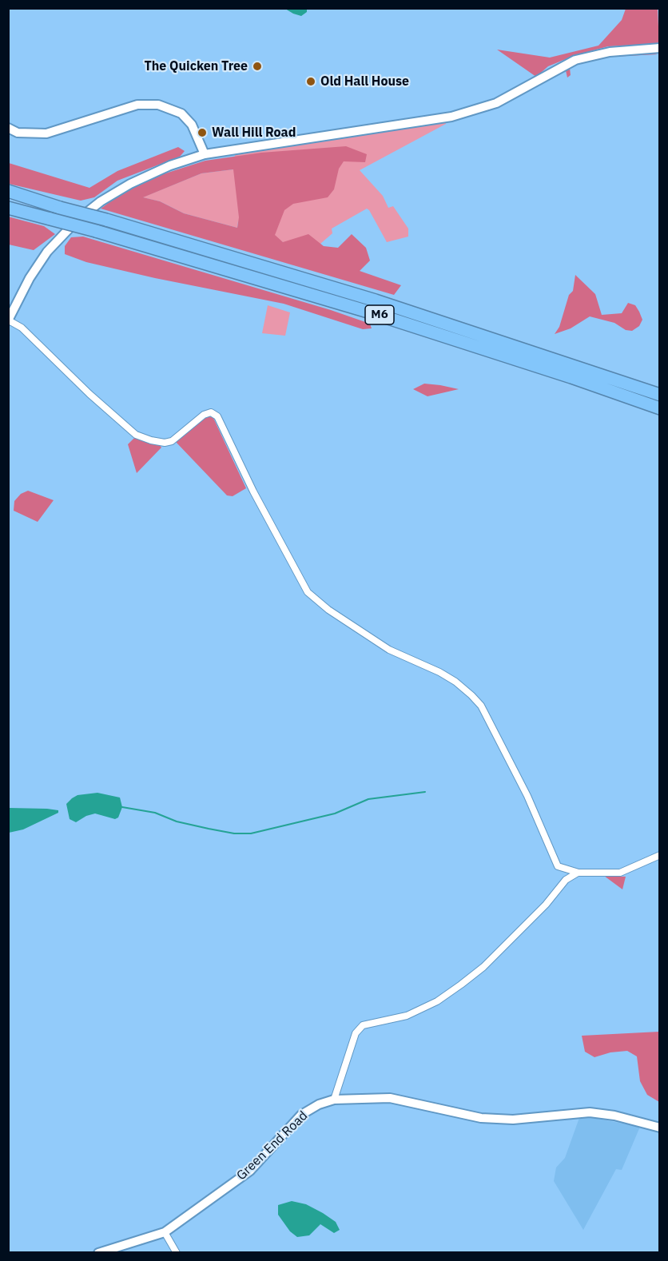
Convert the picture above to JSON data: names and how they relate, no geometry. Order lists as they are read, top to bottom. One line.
{"streets":{"highway":["M6"],"street":["Green End Road"]},"places":["The Quicken Tree","Old Hall House","Wall Hill Road"]}
